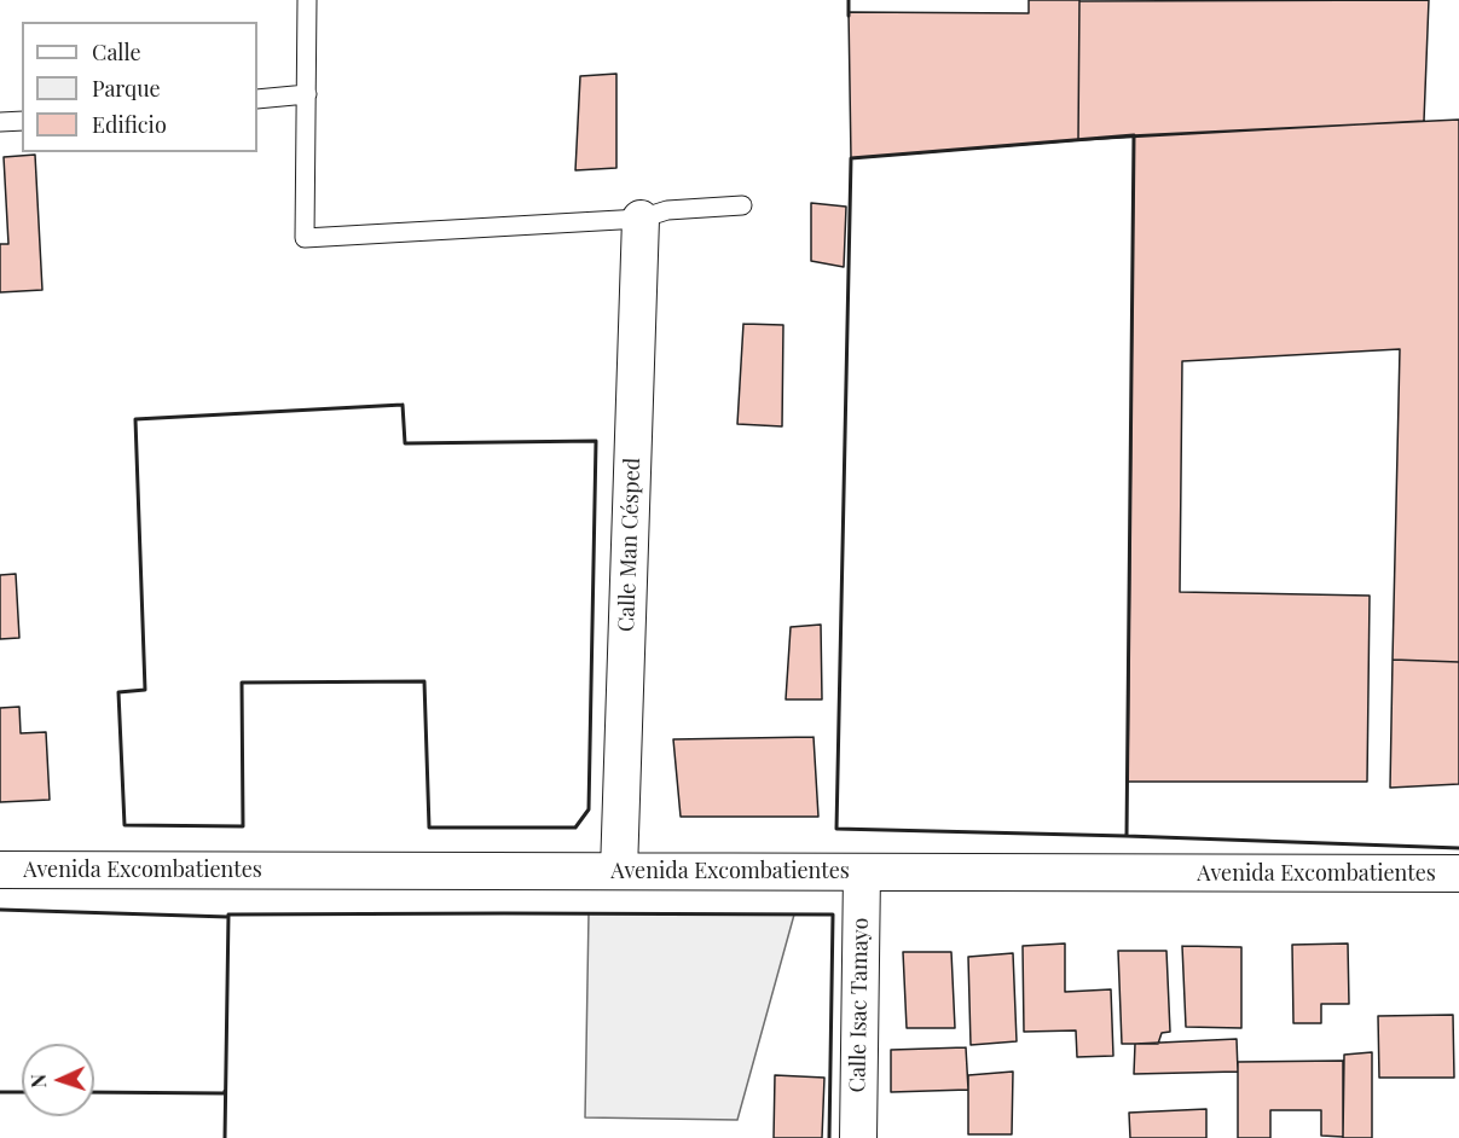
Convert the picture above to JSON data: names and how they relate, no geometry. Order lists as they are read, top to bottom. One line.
{"streets":{"street":["Calle Man Césped","Avenida Excombatientes","Calle Isac Tamayo"]},"crossings":[["Calle Man Césped","Avenida Excombatientes"],["Avenida Excombatientes","Calle Isac Tamayo"]],"legend":["Calle","Parque","Edificio"],"north":"left"}
